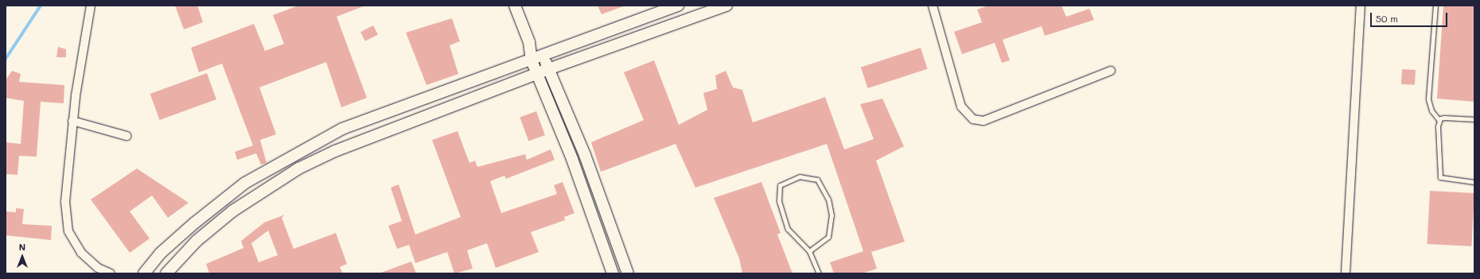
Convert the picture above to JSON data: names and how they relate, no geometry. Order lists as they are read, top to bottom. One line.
{"scale_bar":"50 m","north":"top"}
